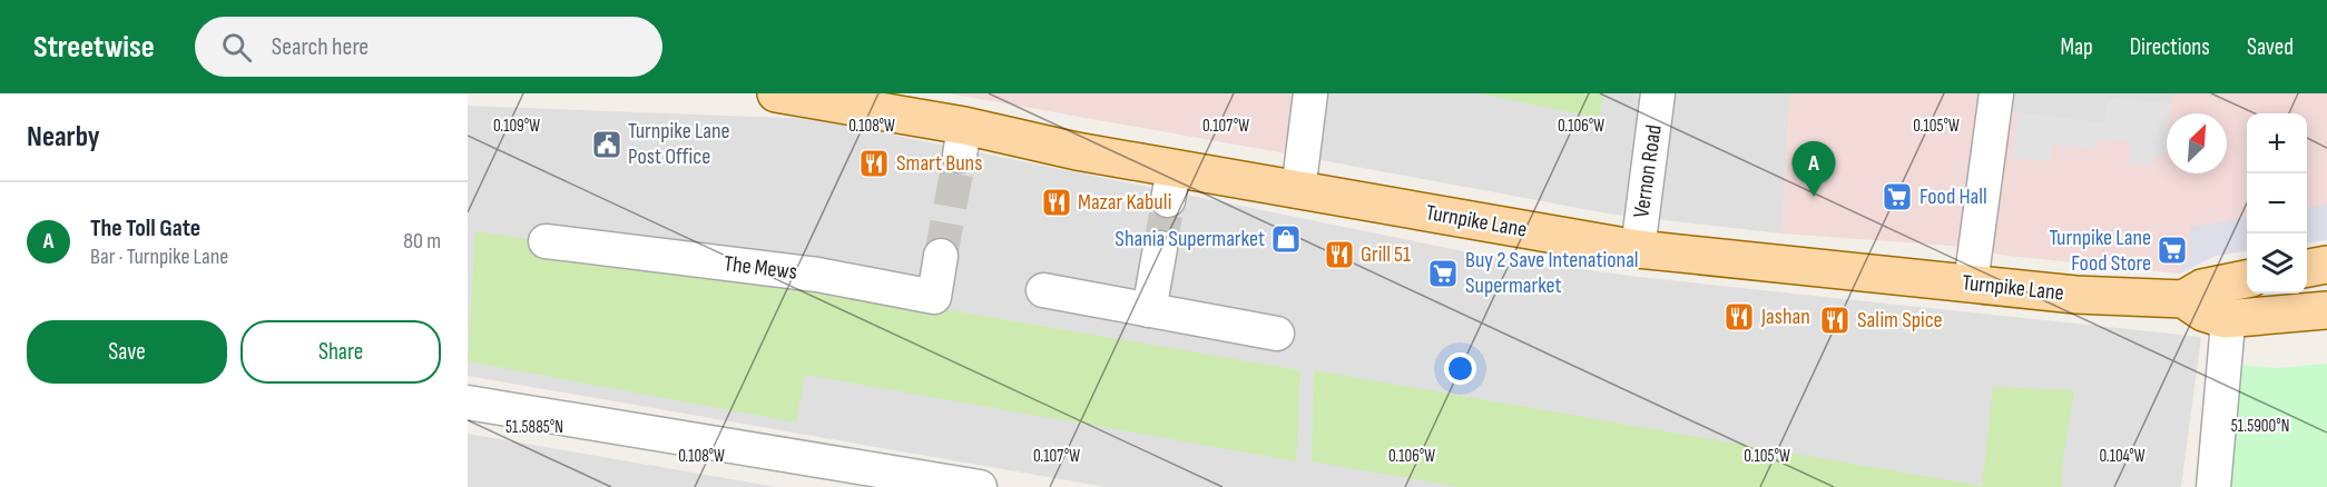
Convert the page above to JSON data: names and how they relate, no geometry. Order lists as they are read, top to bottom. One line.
{"streets":{"main road":["Turnpike Lane"],"street":["Vernon Road","The Mews"]},"crossings":[["Vernon Road","Turnpike Lane"]],"places":{"public building":["Turnpike Lane Post Office"],"restaurant":["Smart Buns","Mazar Kabuli","Grill 51","Jashan","Salim Spice"],"supermarket":["Food Hall","Turnpike Lane Food Store","Buy 2 Save Intenational Supermarket"],"shop":["Shania Supermarket"]},"north":"top right","page":{"header":"Streetwise","search":"Search here","nav":["Map","Directions","Saved"],"heading":"Nearby","map_buttons":["+","−"],"pins":"A","list":[{"mark":"A","name":"The Toll Gate","note":"Bar · Turnpike Lane","value":"80 m"}],"buttons":["Save","Share"]},"coordinates":["0.109°W","0.108°W","0.107°W","0.106°W","0.105°W","51.5900°N","51.5885°N","0.104°W"]}
